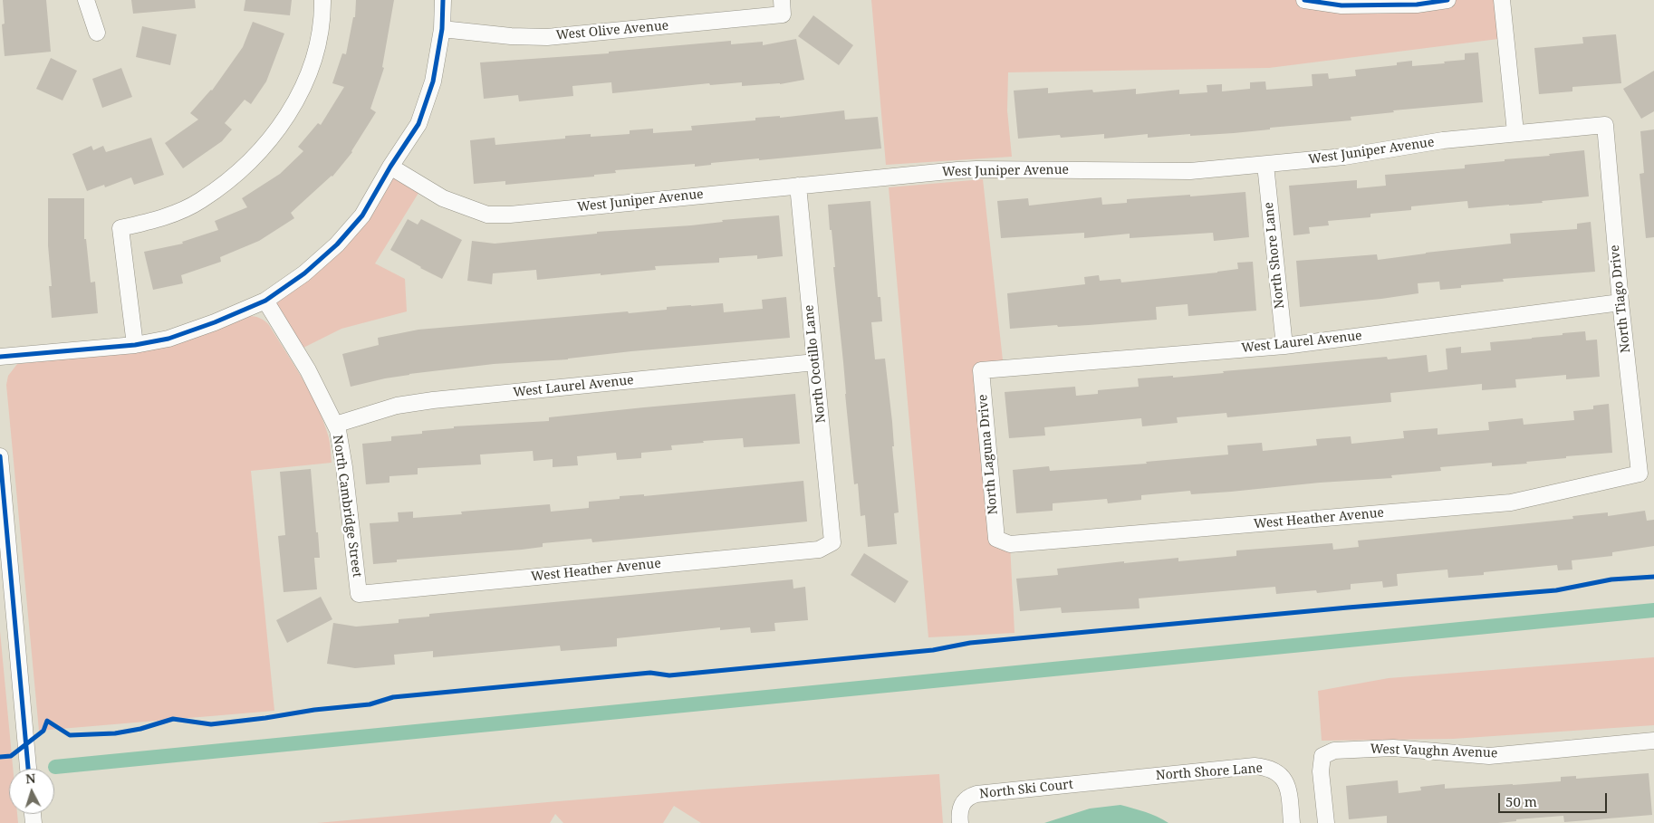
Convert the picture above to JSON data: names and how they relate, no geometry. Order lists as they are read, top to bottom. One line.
{"streets":{"street":["West Olive Avenue","West Juniper Avenue","North Shore Lane","North Tiago Drive","West Laurel Avenue","North Ocotillo Lane","North Laguna Drive","North Cambridge Street","West Heather Avenue","West Vaughn Avenue","North Ski Court"]},"crossings":[["West Juniper Avenue","North Shore Lane"],["West Juniper Avenue","North Tiago Drive"],["West Juniper Avenue","North Ocotillo Lane"],["North Shore Lane","West Laurel Avenue"],["North Shore Lane","North Ski Court"],["North Tiago Drive","West Laurel Avenue"],["North Tiago Drive","West Heather Avenue"],["West Laurel Avenue","North Ocotillo Lane"],["West Laurel Avenue","North Laguna Drive"],["West Laurel Avenue","North Cambridge Street"],["North Ocotillo Lane","West Heather Avenue"],["North Laguna Drive","West Heather Avenue"],["North Cambridge Street","West Heather Avenue"]],"scale_bar":"50 m","north":"top"}
